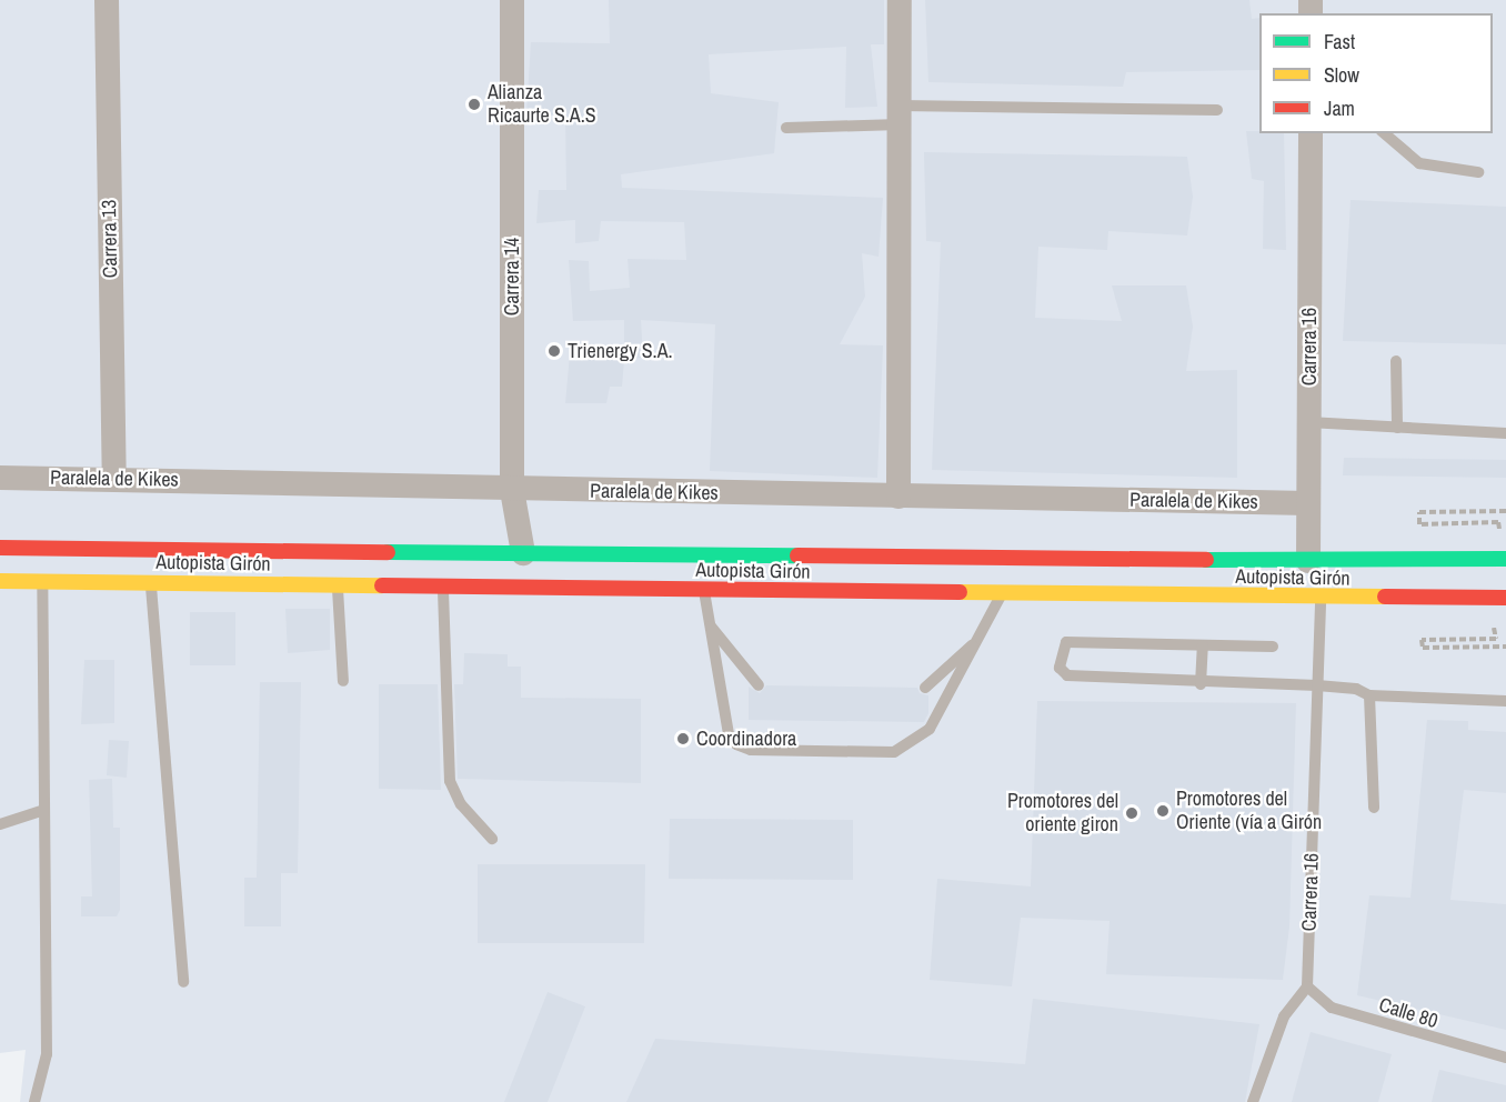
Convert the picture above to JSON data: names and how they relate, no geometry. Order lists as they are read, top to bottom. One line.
{"streets":{"highway":["Autopista Girón"],"street":["Carrera 13","Carrera 14","Carrera 16","Paralela de Kikes"],"lane":["Calle 80"]},"crossings":[["Carrera 13","Paralela de Kikes"],["Carrera 14","Paralela de Kikes"],["Carrera 14","Autopista Girón"],["Carrera 16","Paralela de Kikes"],["Carrera 16","Autopista Girón"],["Carrera 16","Calle 80"]],"places":["Alianza Ricaurte S.A.S","Trienergy S.A.","Coordinadora","Promotores del Oriente (vía a Girón","Promotores del oriente giron"],"legend":["Fast","Slow","Jam"]}
